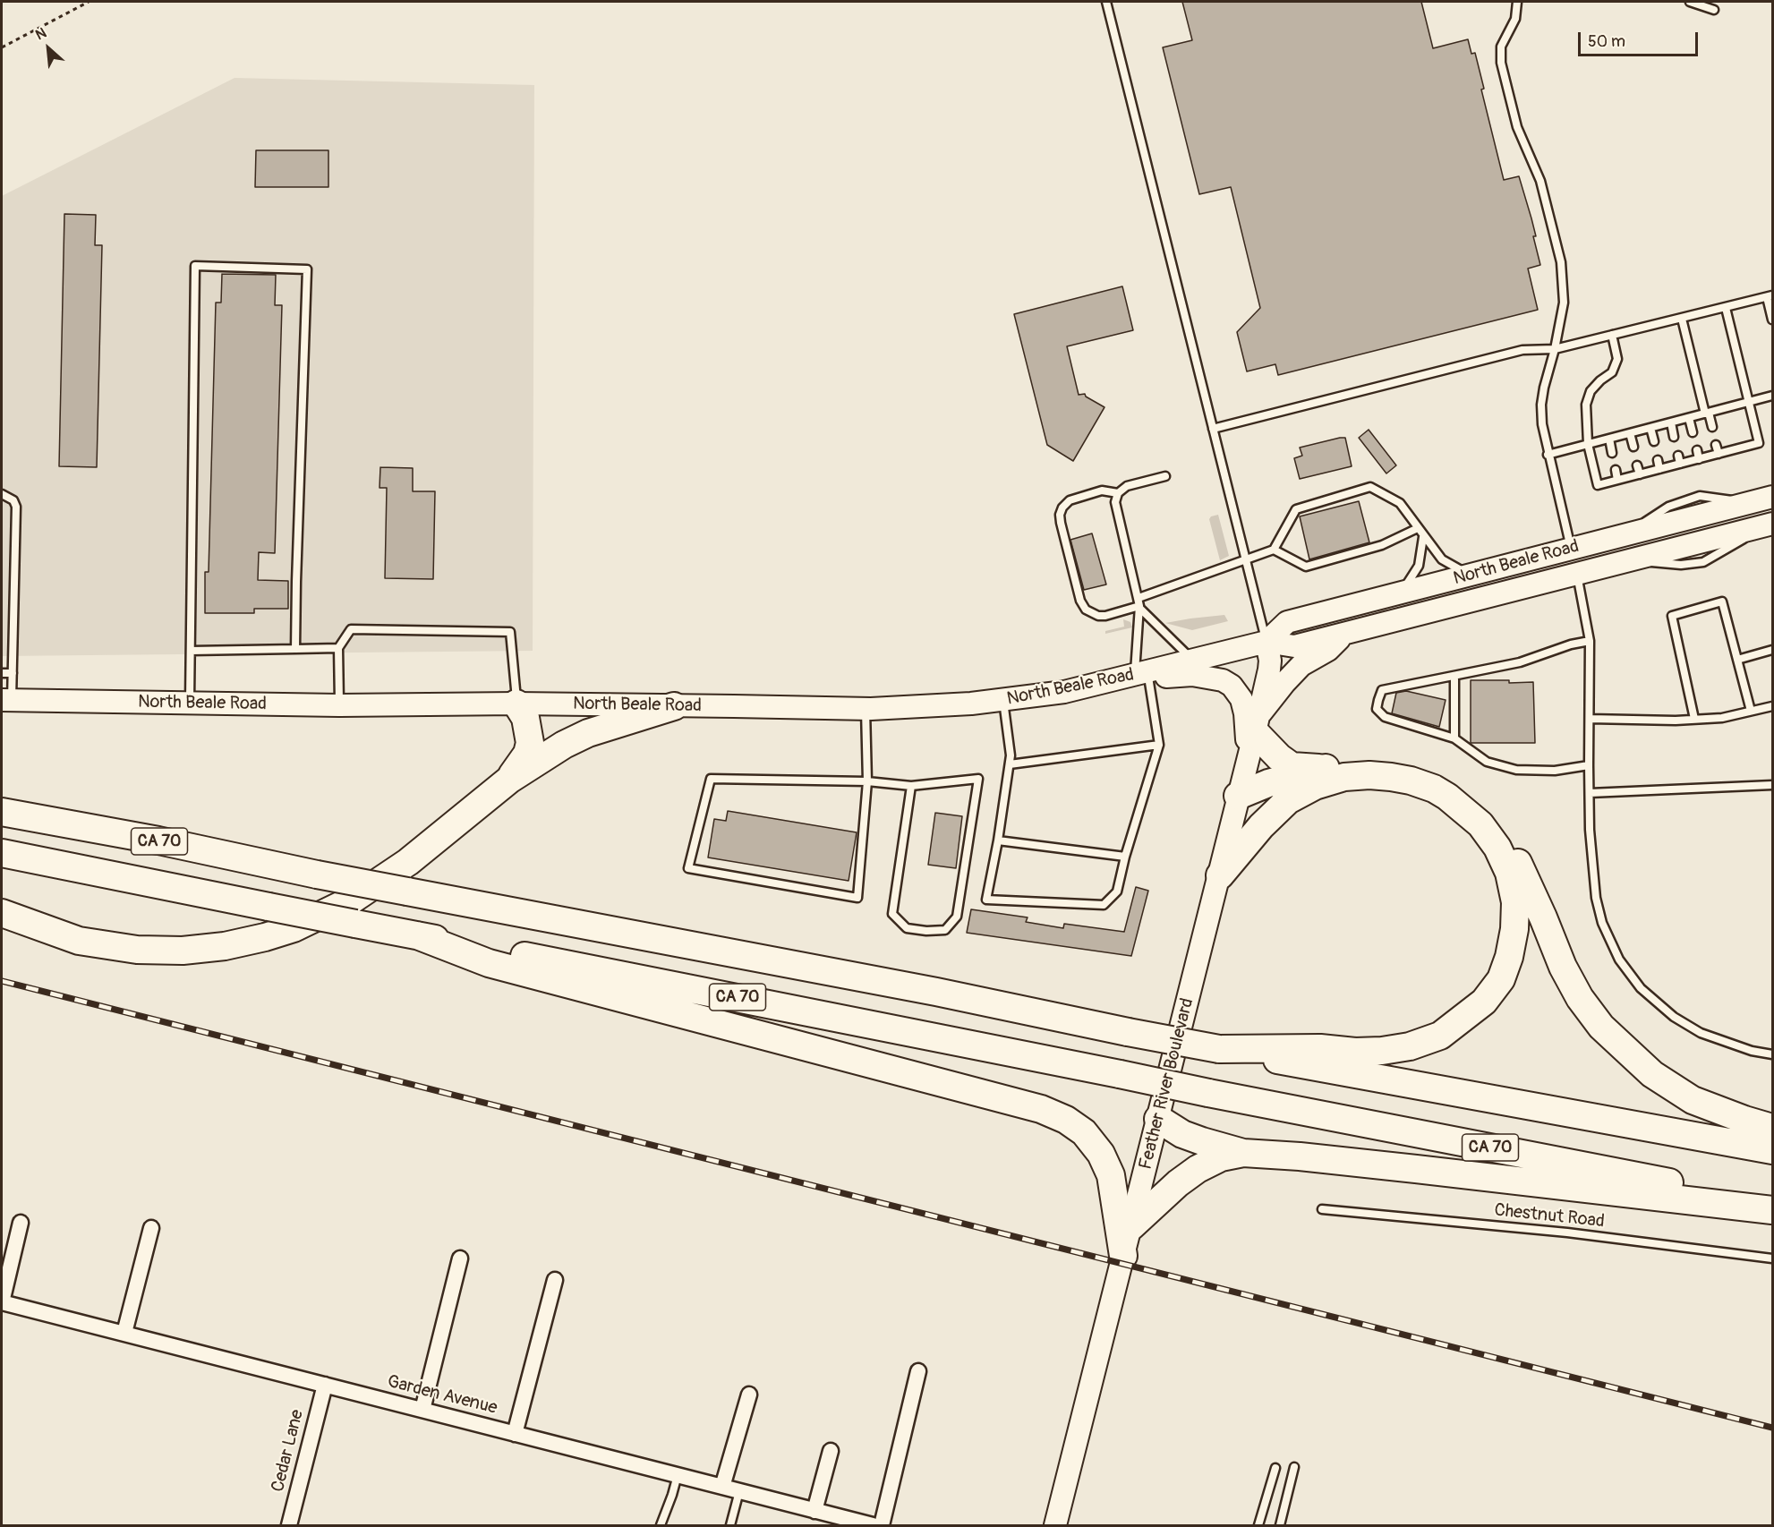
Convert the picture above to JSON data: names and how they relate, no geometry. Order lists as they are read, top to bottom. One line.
{"streets":{"highway":["CA 70"],"main road":["North Beale Road","Feather River Boulevard"],"street":["Garden Avenue","Cedar Lane"],"lane":["Chestnut Road"]},"crossings":[["North Beale Road","Feather River Boulevard"],["Garden Avenue","Cedar Lane"]],"scale_bar":"50 m","north":"top left"}
